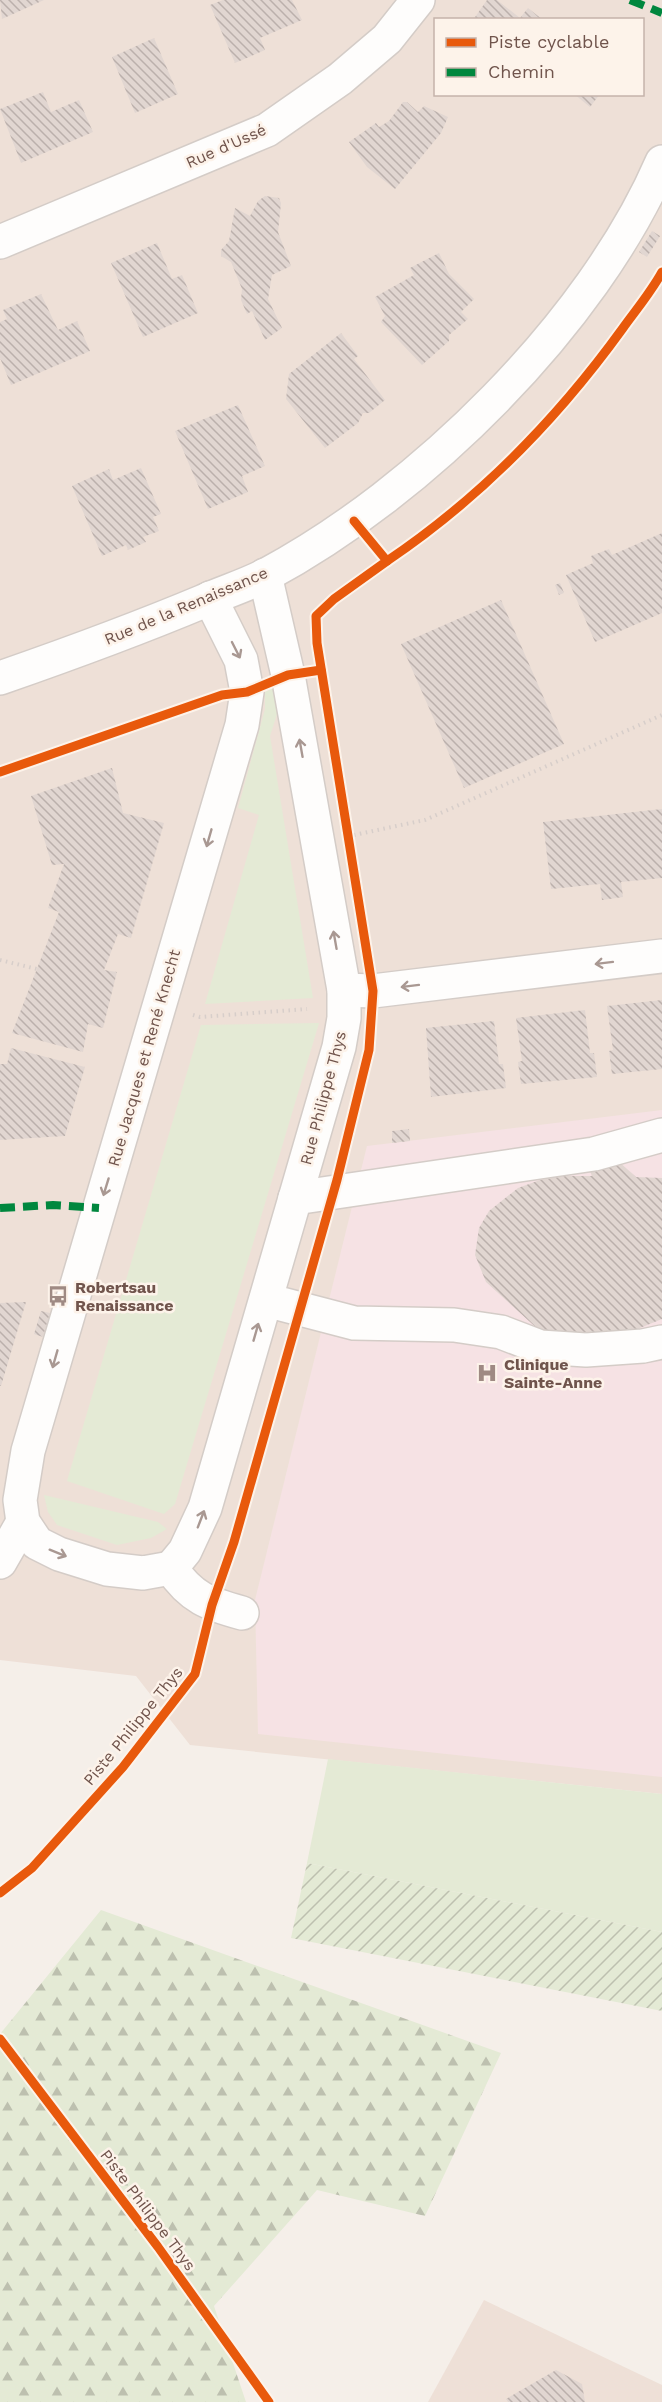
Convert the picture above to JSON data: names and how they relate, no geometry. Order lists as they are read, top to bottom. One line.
{"streets":{"street":["Rue d'Ussé","Rue de la Renaissance","Rue Jacques et René Knecht","Rue Philippe Thys"],"cycle path":["Piste Philippe Thys"]},"crossings":[["Rue de la Renaissance","Rue Jacques et René Knecht"],["Rue de la Renaissance","Rue Philippe Thys"]],"one_way":["Rue Jacques et René Knecht","Rue Philippe Thys"],"places":{"bus stop":["Robertsau Renaissance"],"hospital":["Clinique Sainte-Anne"]},"legend":["Piste cyclable","Chemin"]}
